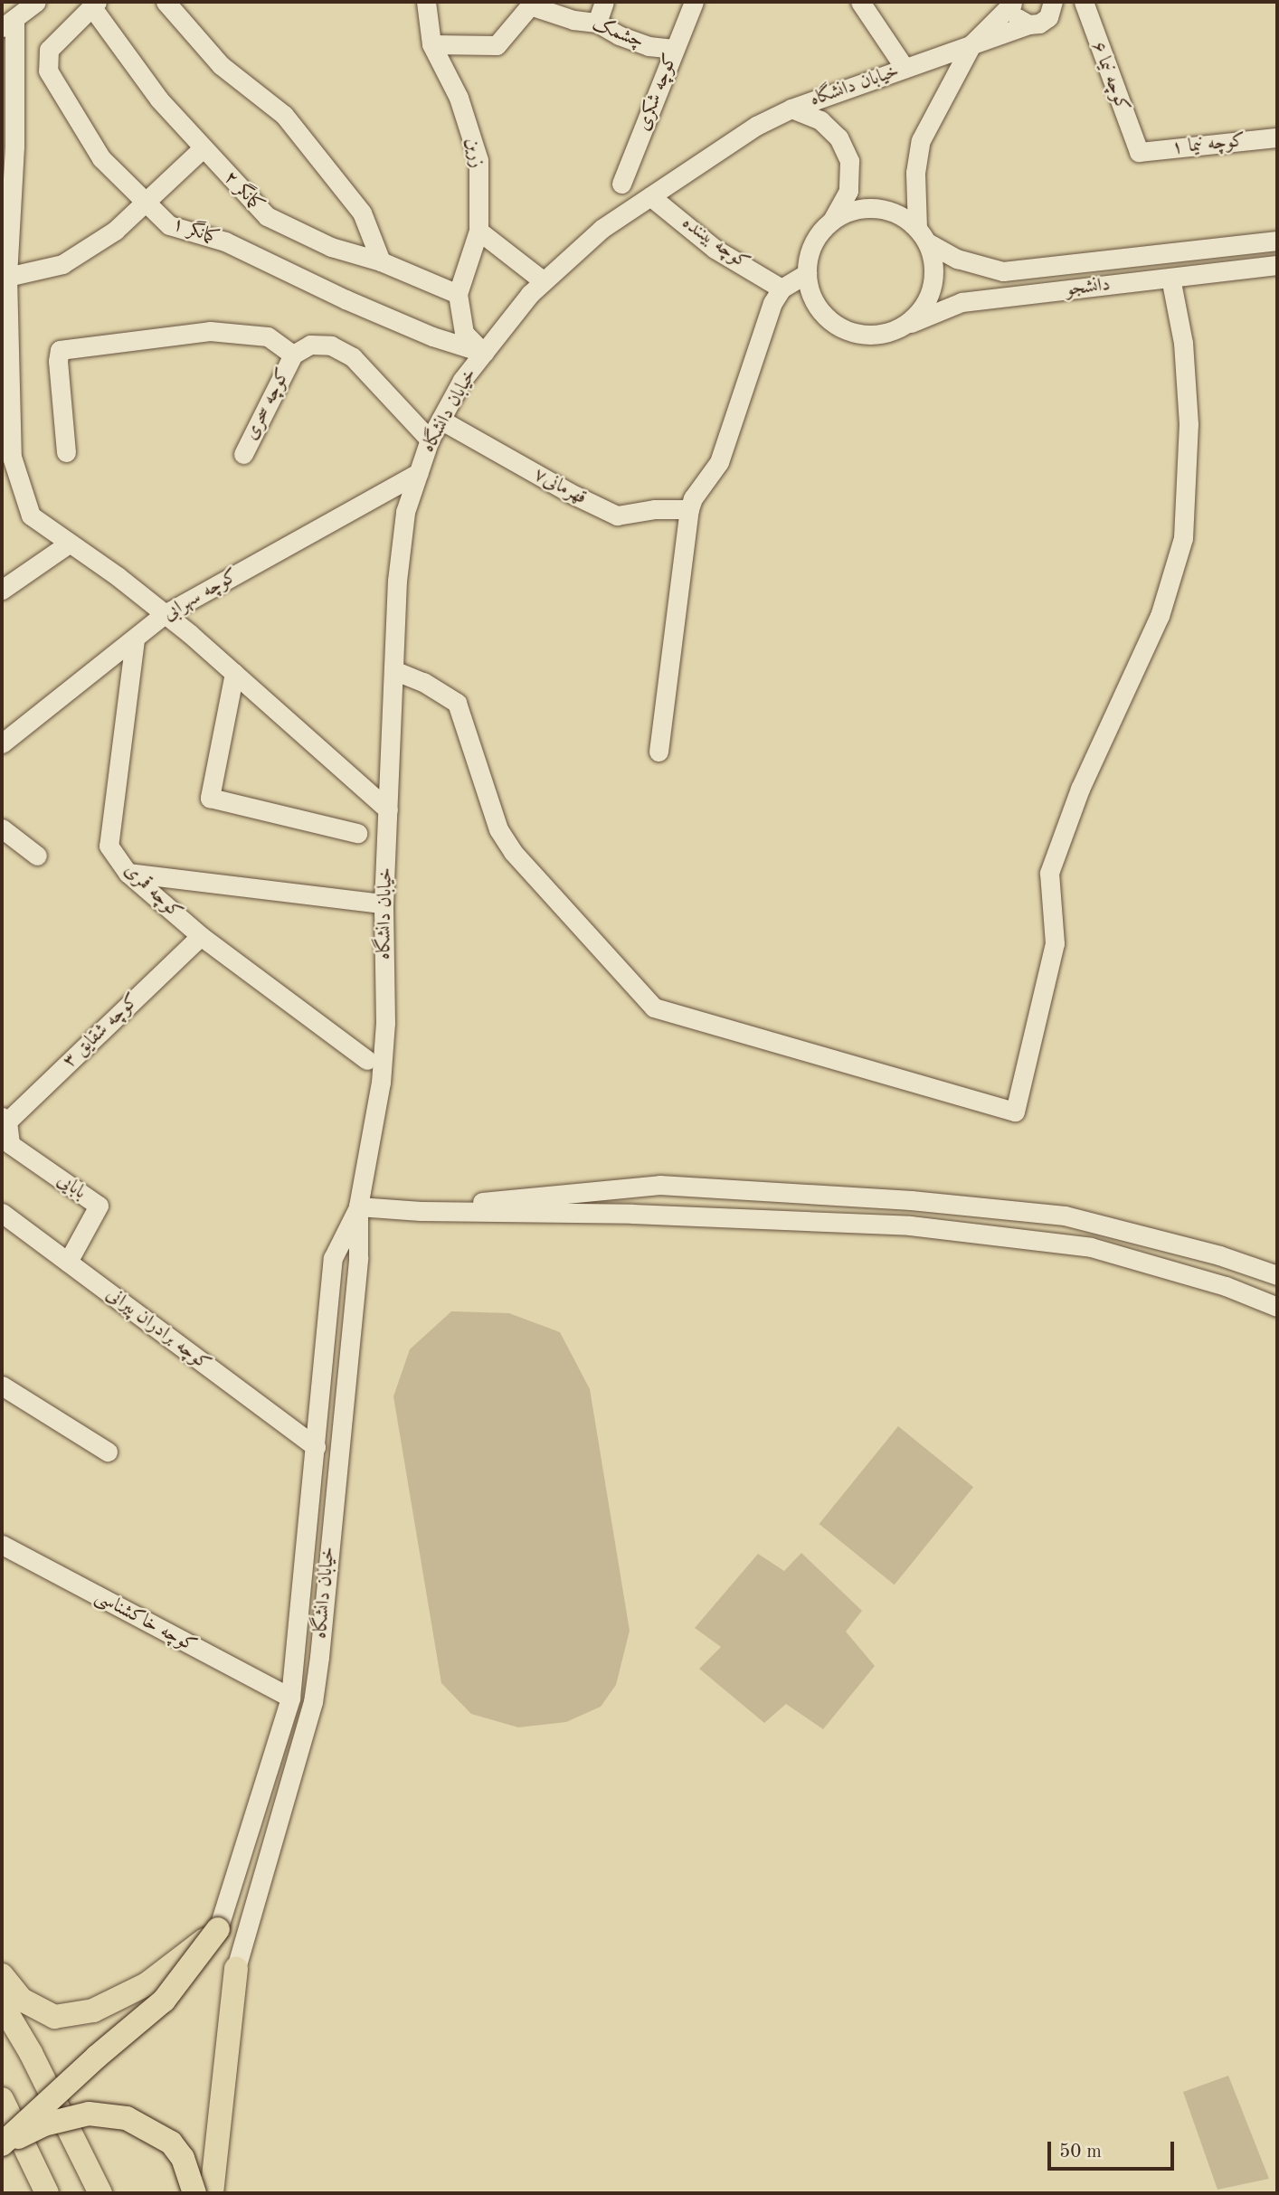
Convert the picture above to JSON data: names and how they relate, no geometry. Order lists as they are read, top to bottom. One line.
{"streets":{"street":["چشمک","کوچه نیما ۶","خیابان دانشگاه","کوچه شکری","کوچه نیما ۱","زرین","کمانگر ۲","کمانگر ۱","کوچه بیننده","دانشجو","کوچه سحری","قهرمانی۷","کوچه سهرابی","کوچه قمری","کوچه شقایق ۳","بابایی","کوچه برادران پیرانی","کوچه خاکشناسی"]},"crossings":[["چشمک","کوچه شکری"],["چشمک","زرین"],["کوچه نیما ۶","کوچه نیما ۱"],["خیابان دانشگاه","کمانگر ۱"],["خیابان دانشگاه","کوچه بیننده"],["خیابان دانشگاه","قهرمانی۷"],["خیابان دانشگاه","کوچه سهرابی"],["خیابان دانشگاه","کوچه برادران پیرانی"],["خیابان دانشگاه","کوچه خاکشناسی"],["زرین","کمانگر ۲"],["کمانگر ۲","کمانگر ۱"],["کوچه سهرابی","کوچه قمری"],["کوچه قمری","کوچه شقایق ۳"],["کوچه شقایق ۳","بابایی"],["بابایی","کوچه برادران پیرانی"]],"scale_bar":"50 m"}
